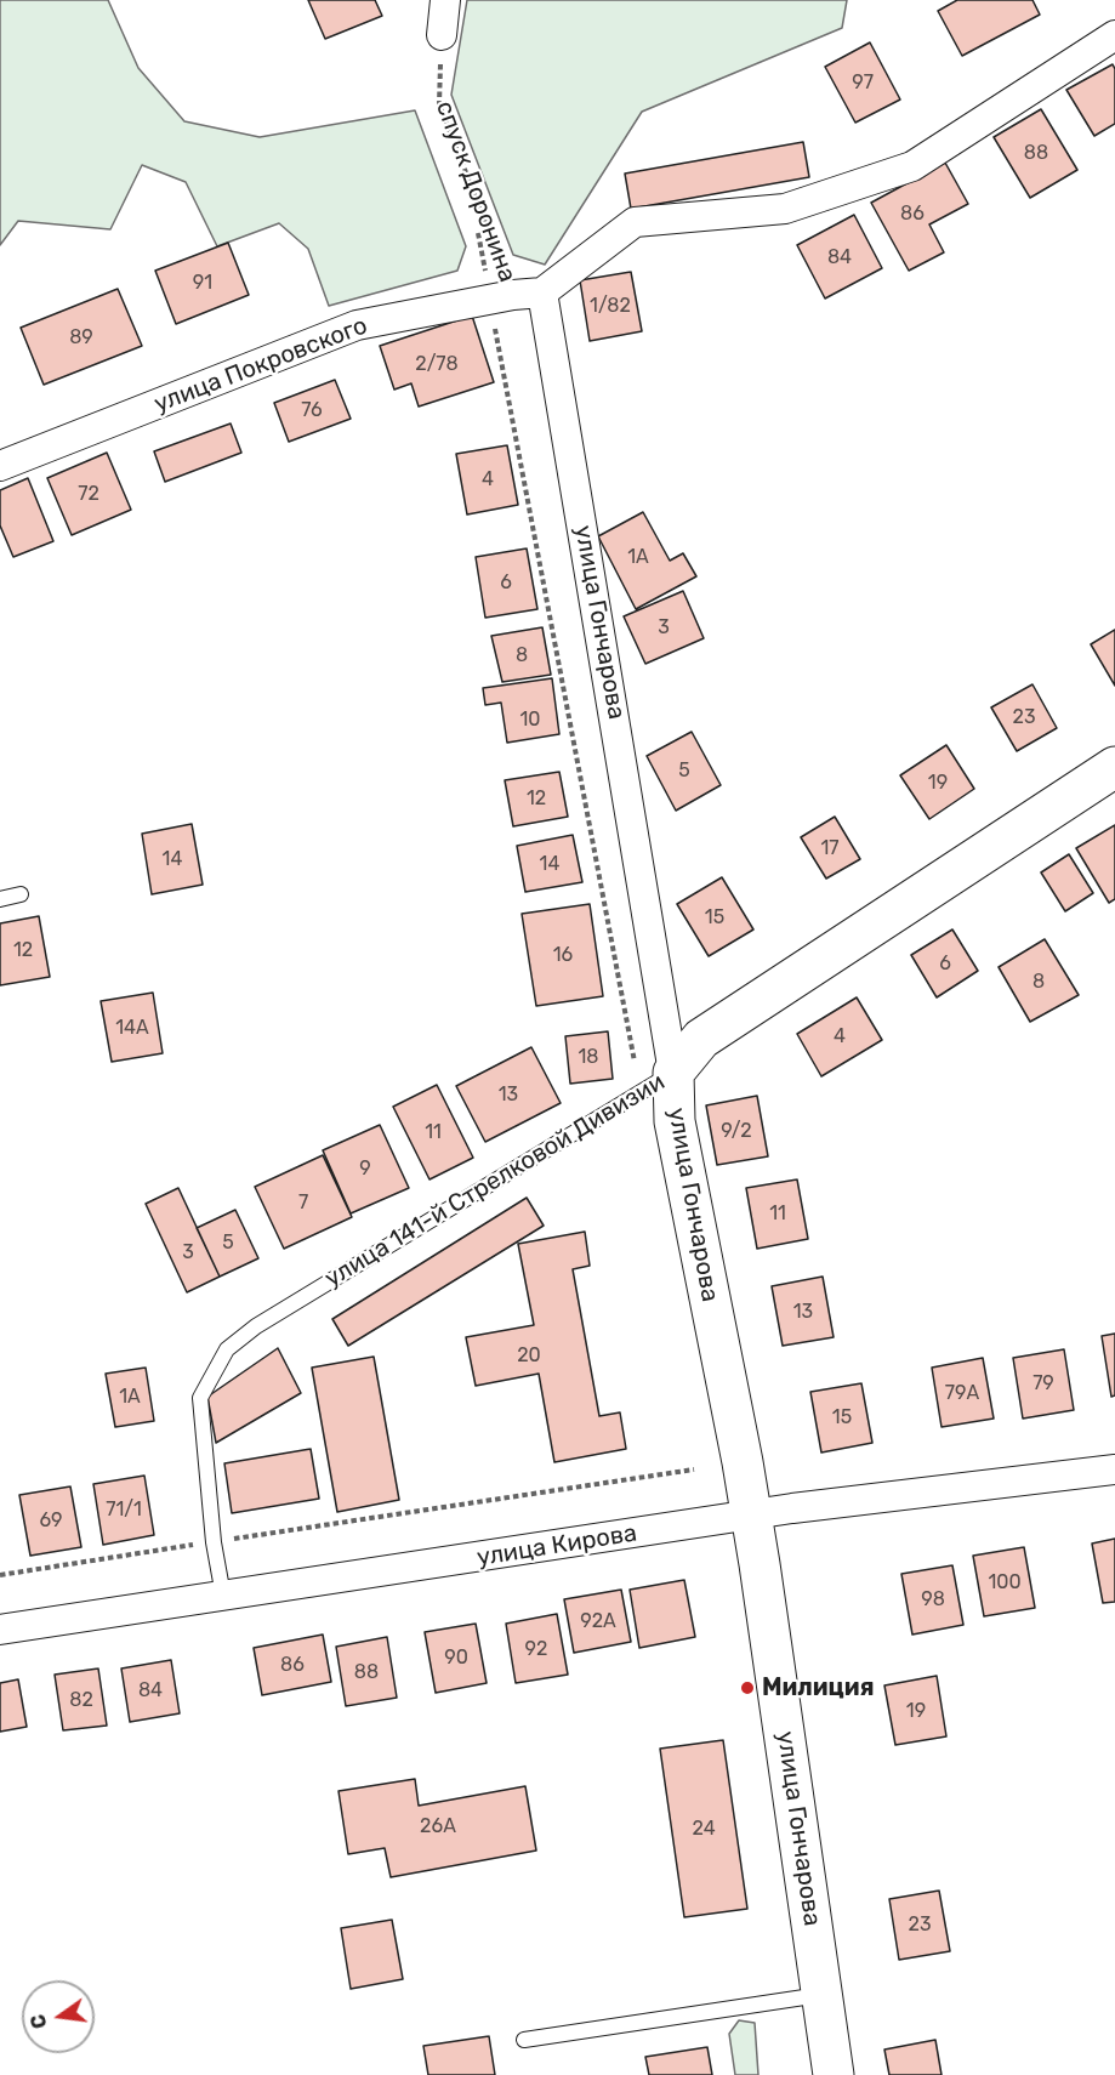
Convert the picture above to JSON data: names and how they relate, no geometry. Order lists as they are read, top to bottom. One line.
{"streets":{"main road":["улица Гончарова","улица 141-й Стрелковой Дивизии"],"street":["улица Покровского","улица Кирова"],"path":["спуск Доронина"]},"crossings":[["спуск Доронина","улица Покровского"],["улица Покровского","улица Гончарова"],["улица Гончарова","улица 141-й Стрелковой Дивизии"],["улица Гончарова","улица Кирова"],["улица 141-й Стрелковой Дивизии","улица Кирова"]],"places":["Милиция"],"house_numbers":["97","88","86","84","91","1/82","89","2/78","76","4","72","1А","6","3","8","23","10","5","19","12","17","14","14","15","12","16","6","8","14А","4","18","13","9/2","11","9","7","11","5","3","13","20","79","79А","1А","15","71/1","69","100","98","92А","92","90","86","88","84","82","19","26А","24","23"],"north":"left"}
